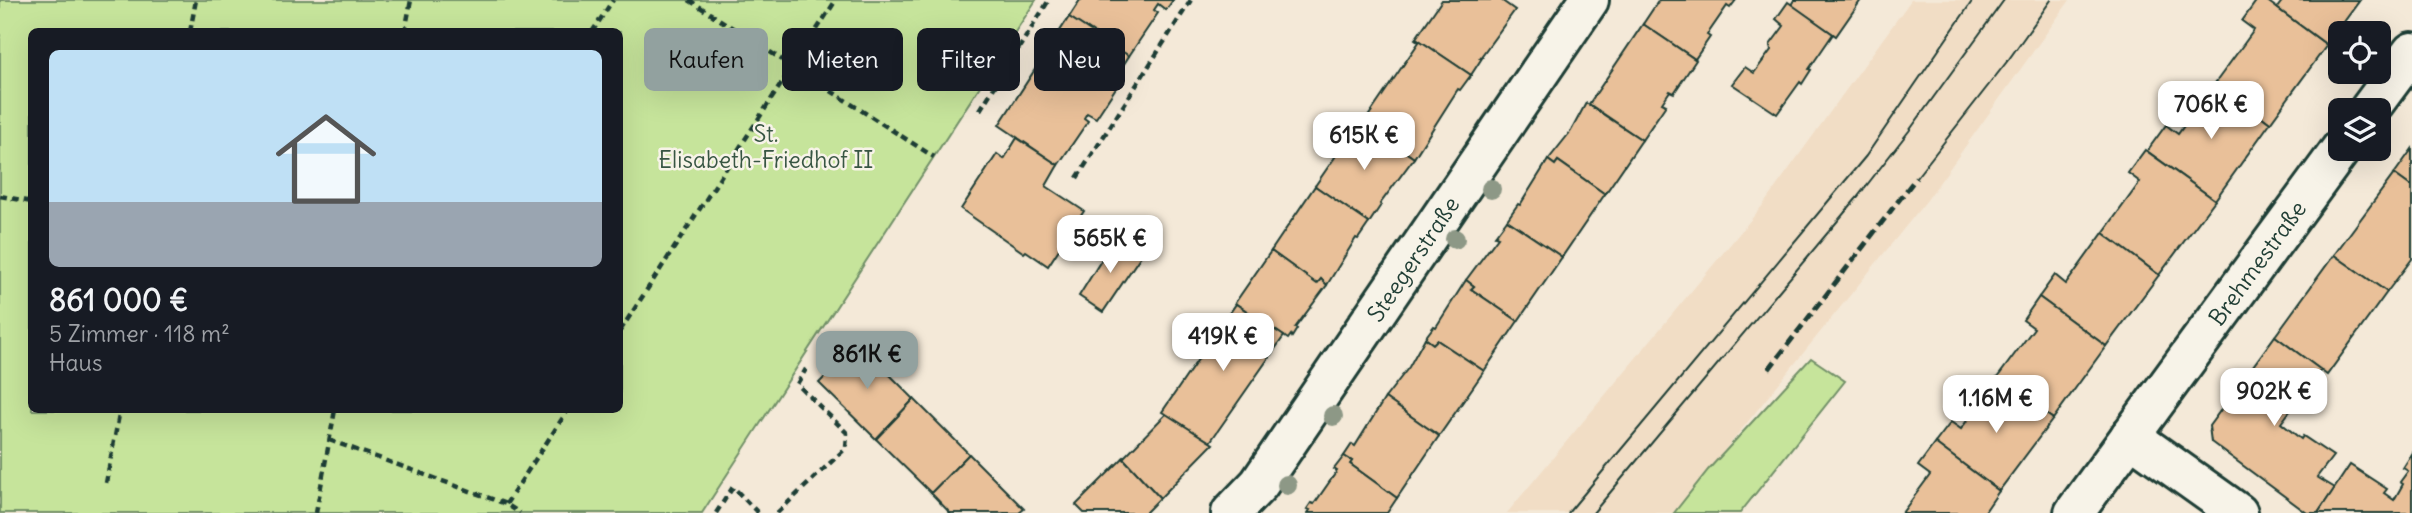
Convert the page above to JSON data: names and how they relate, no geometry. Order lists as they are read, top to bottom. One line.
{"streets":{"street":["Steegerstraße","Brehmestraße"]},"parks":["St. Elisabeth-Friedhof II"],"page":{"chip":["Kaufen","Mieten","Filter","Neu"],"list":[{"name":"861 000 €","note":"5 Zimmer · 118 m² · Haus"}],"price":["706K €","615K €","565K €","419K €","861K €","902K €","1.16M €"]}}
